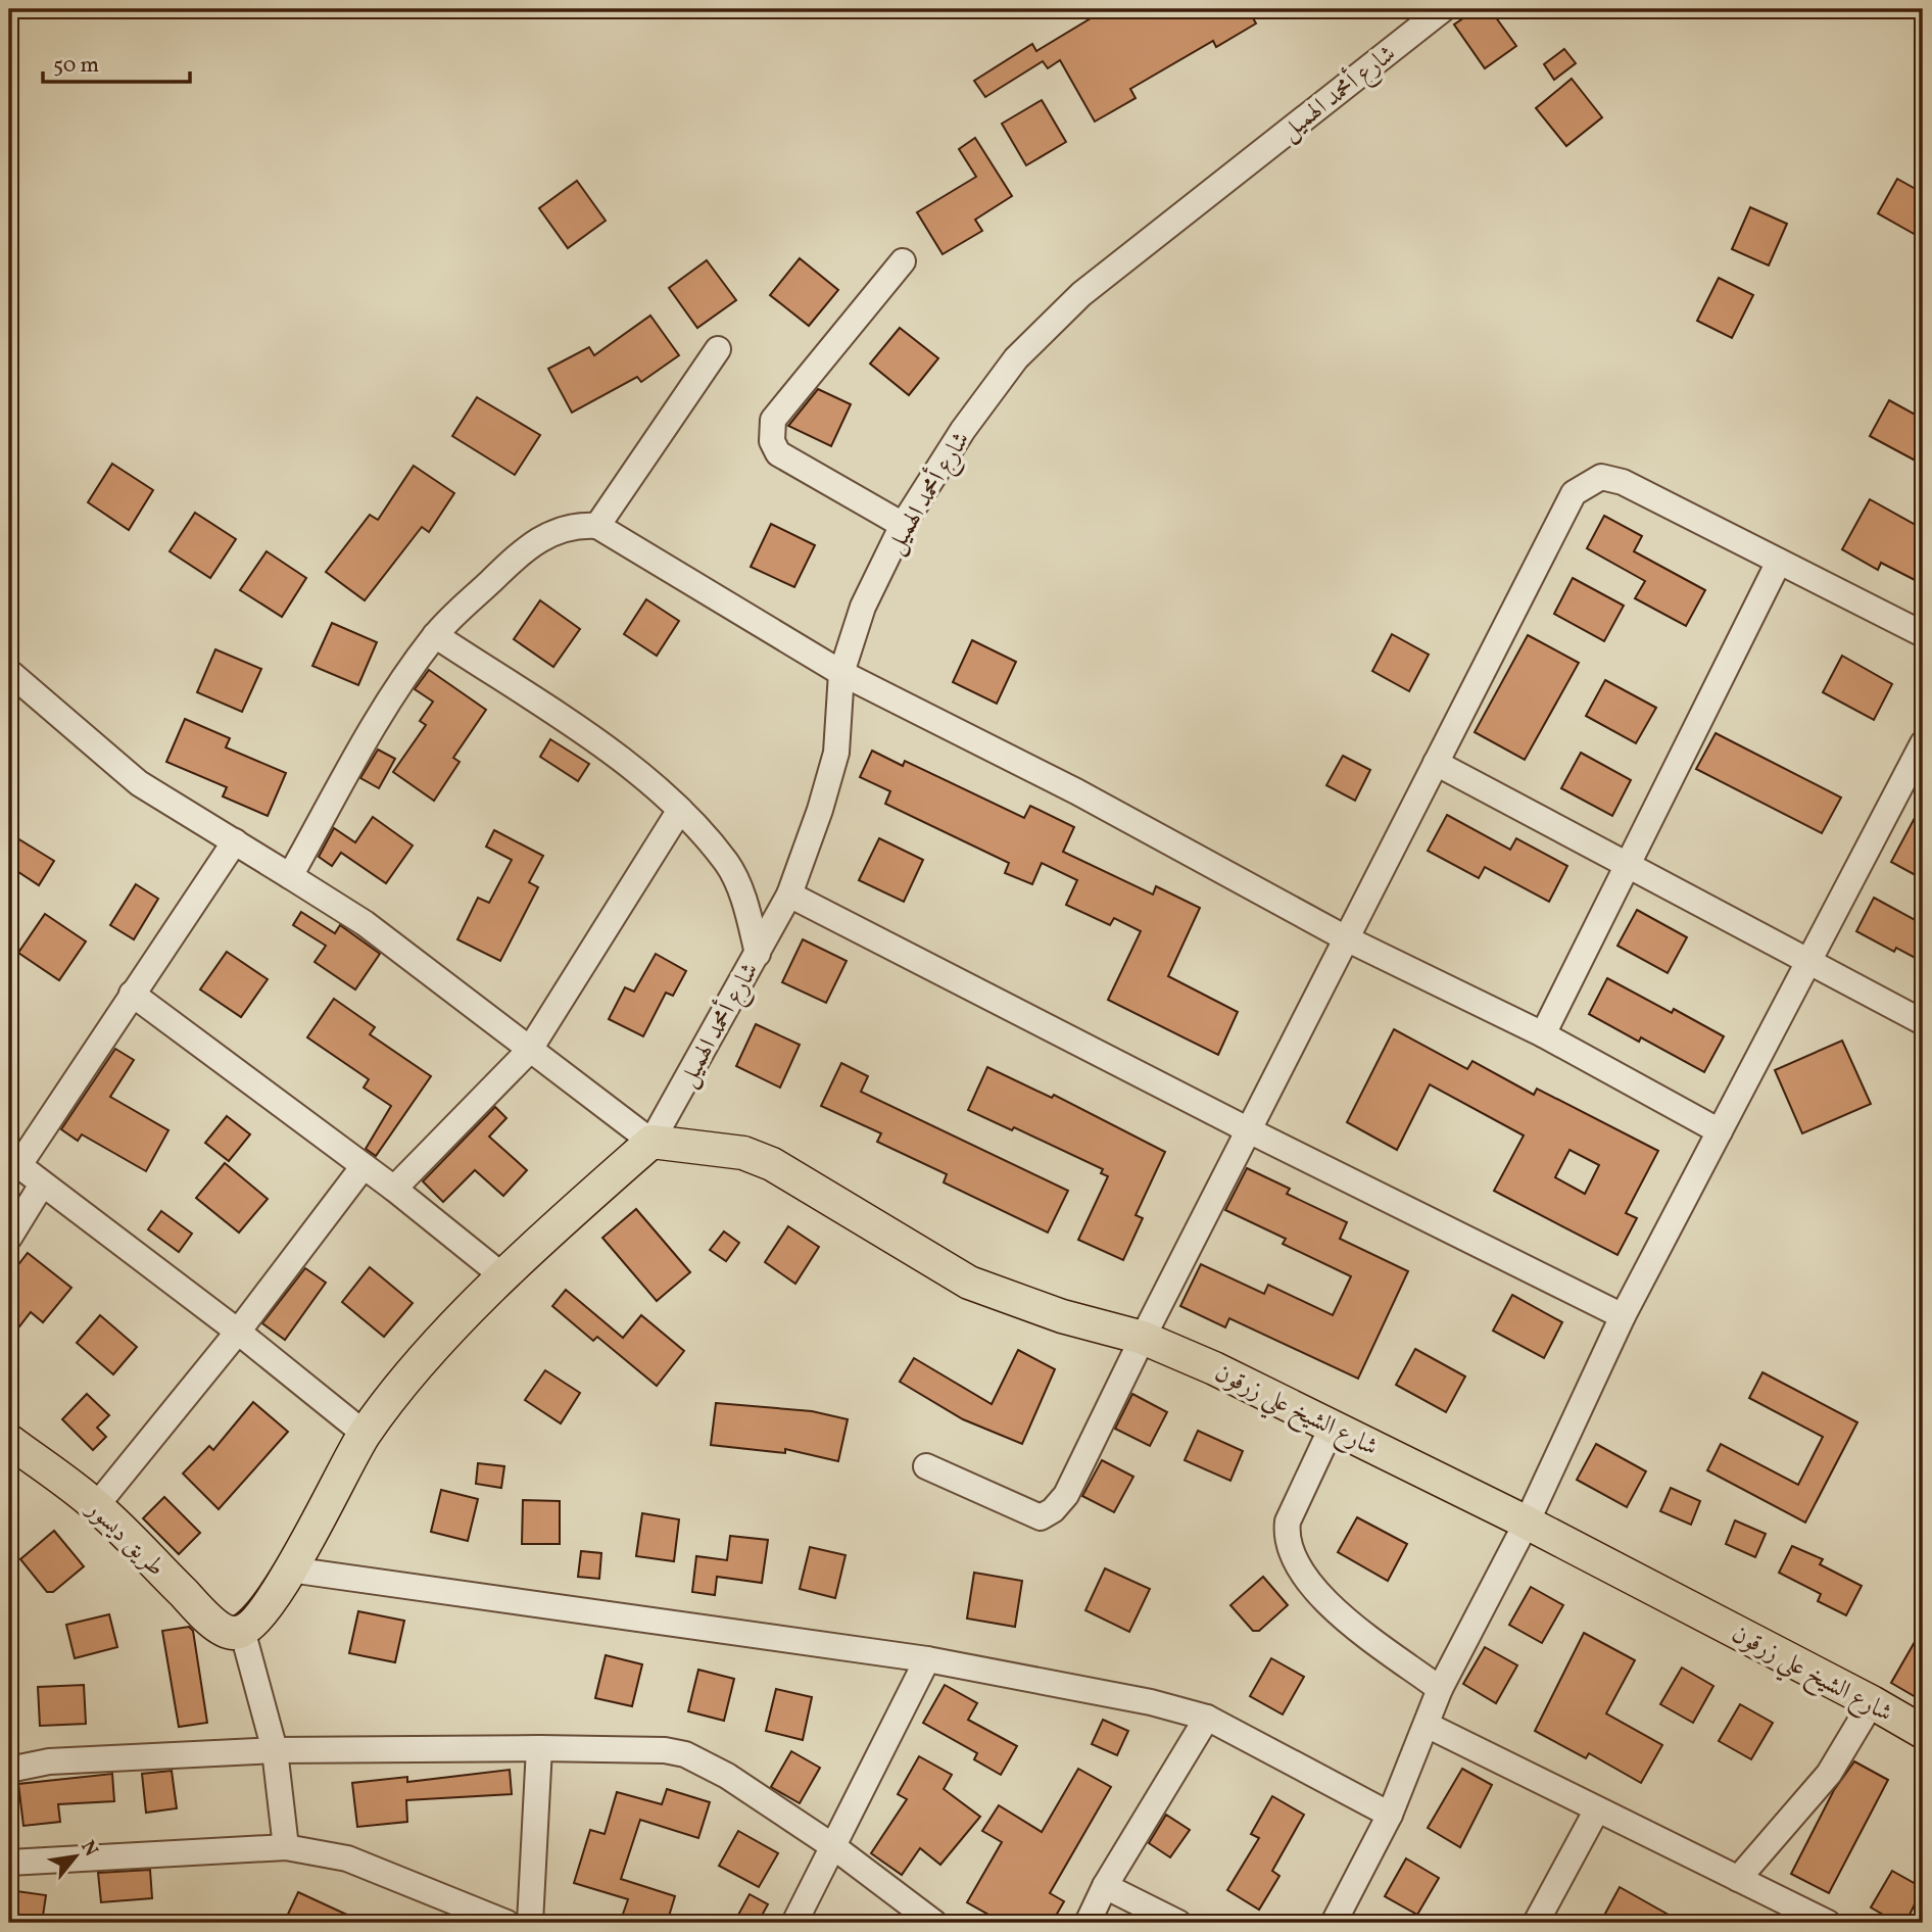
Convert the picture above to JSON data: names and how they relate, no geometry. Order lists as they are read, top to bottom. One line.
{"streets":{"main road":["شارع الشيخ علي زرقون","طريق ديسور"],"street":["شارع أمحمد الهميل"]},"crossings":[["شارع أمحمد الهميل","شارع الشيخ علي زرقون"]],"scale_bar":"50 m","north":"top right"}
